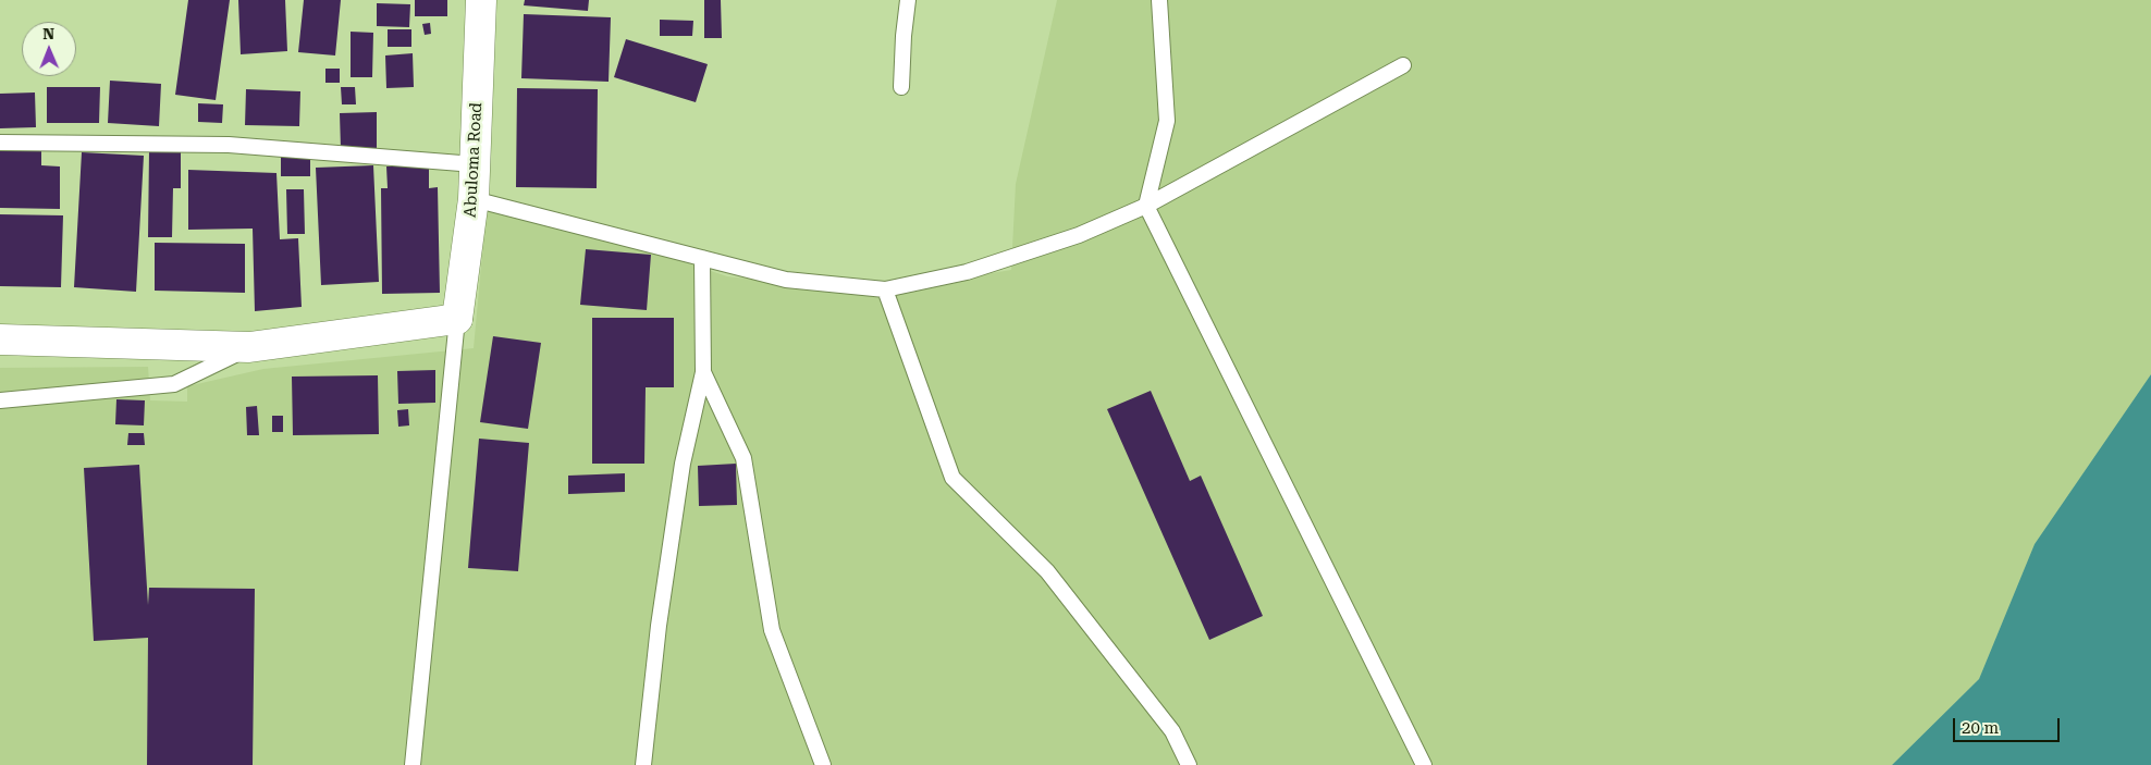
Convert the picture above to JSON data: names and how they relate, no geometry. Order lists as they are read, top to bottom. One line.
{"streets":{"street":["Abuloma Road"]},"scale_bar":"20 m","north":"top"}
